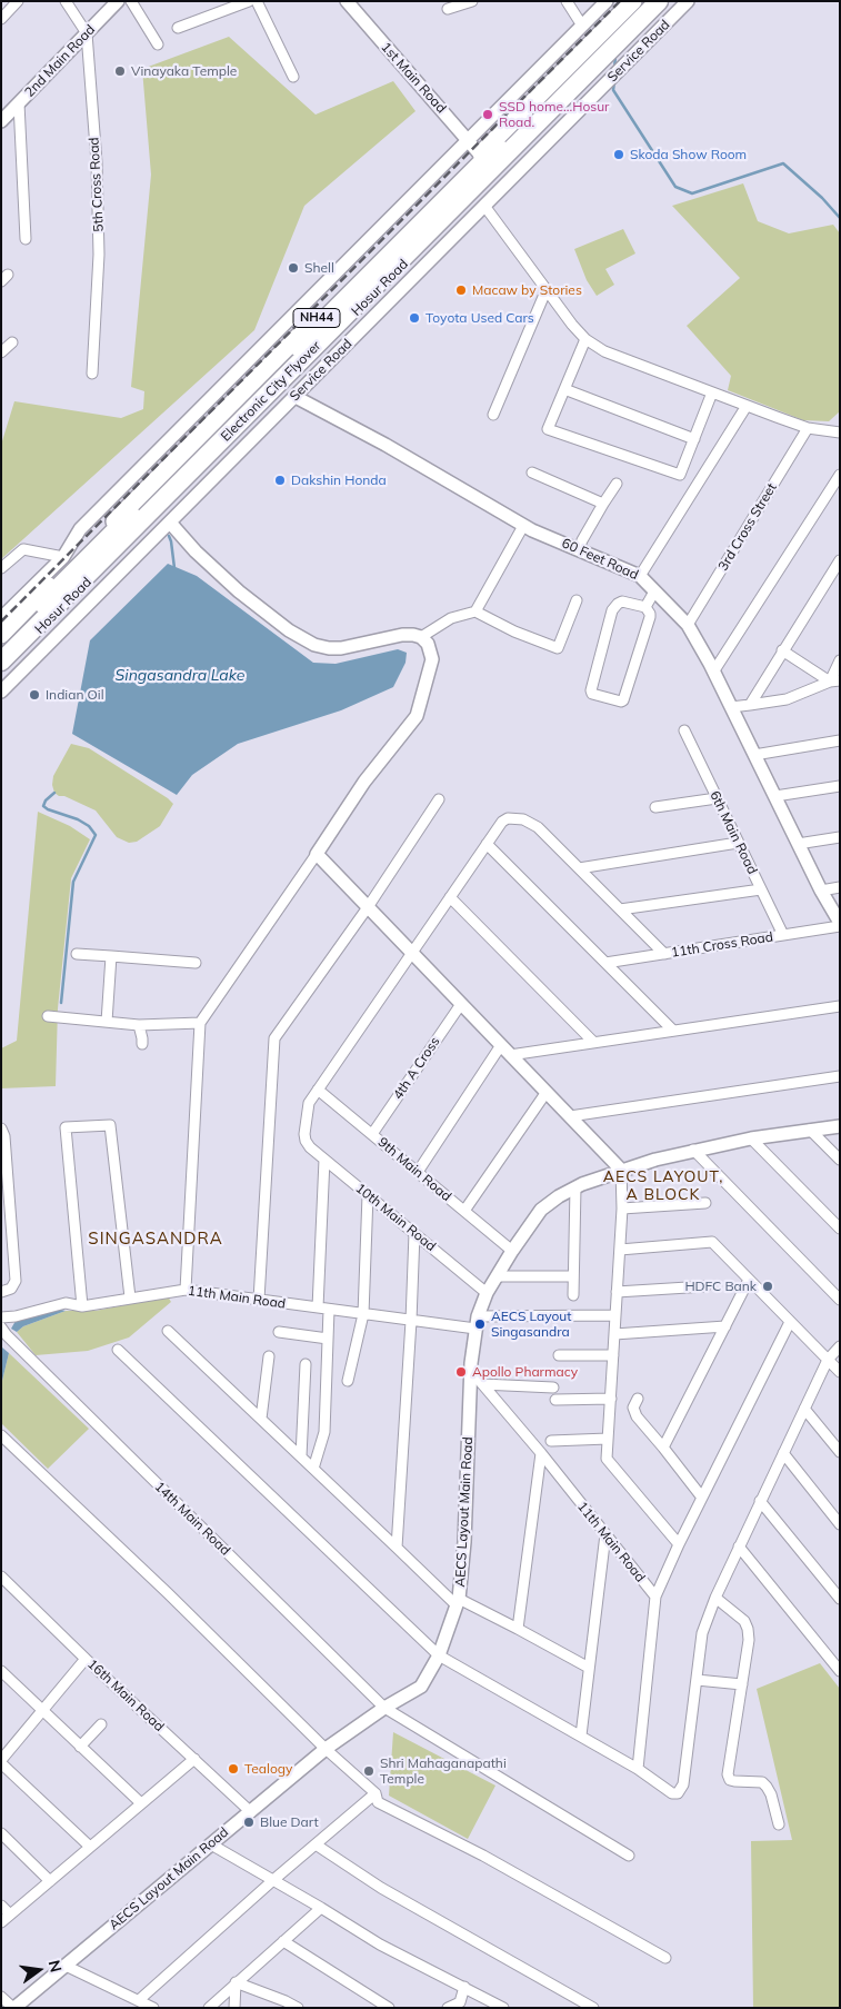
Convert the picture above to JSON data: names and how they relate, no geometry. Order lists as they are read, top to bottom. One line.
{"streets":{"highway":["Hosur Road","NH44","Electronic City Flyover"],"street":["Service Road","2nd Main Road","1st Main Road","5th Cross Road","3rd Cross Street","60 Feet Road","6th Main Road","11th Cross Road","4th A Cross","9th Main Road","10th Main Road","11th Main Road","AECS Layout Main Road","14th Main Road","16th Main Road"]},"crossings":[["Service Road","60 Feet Road"],["2nd Main Road","5th Cross Road"],["1st Main Road","Hosur Road"],["3rd Cross Street","60 Feet Road"],["60 Feet Road","11th Cross Road"],["6th Main Road","11th Cross Road"],["4th A Cross","9th Main Road"],["9th Main Road","10th Main Road"],["9th Main Road","AECS Layout Main Road"],["10th Main Road","AECS Layout Main Road"],["11th Main Road","AECS Layout Main Road"],["AECS Layout Main Road","14th Main Road"],["AECS Layout Main Road","16th Main Road"]],"districts":["AECS LAYOUT, A BLOCK","SINGASANDRA"],"water":["Singasandra Lake"],"places":["Vinayaka Temple","SSD home...Hosur Road.","Skoda Show Room","Shell","Macaw by Stories","Toyota Used Cars","Dakshin Honda","Indian Oil","HDFC Bank","AECS Layout Singasandra","Apollo Pharmacy","Tealogy","Shri Mahaganapathi Temple","Blue Dart"],"north":"right"}
